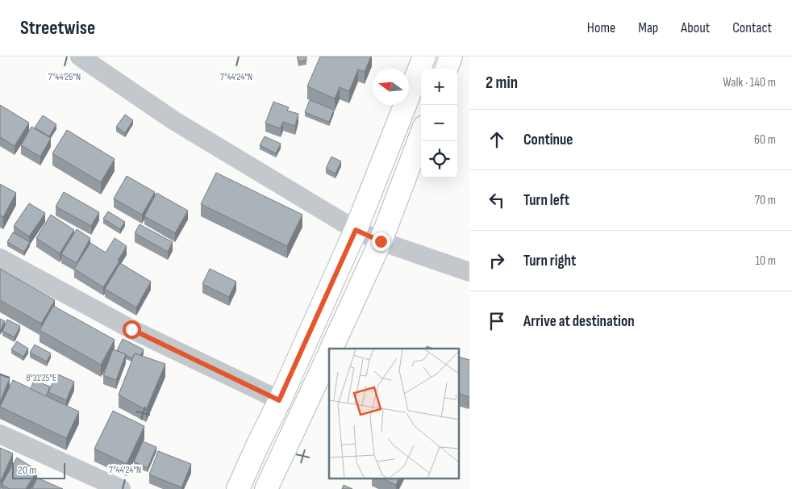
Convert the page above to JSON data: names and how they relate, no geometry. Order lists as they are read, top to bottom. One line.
{"scale_bar":"20 m","north":"left","page":{"header":"Streetwise","nav":["Home","Map","About","Contact"],"heading":["2 min","Walk · 140 m"],"map_buttons":["+","−"],"list":[["Continue","60 m"],["Turn left","70 m"],["Turn right","10 m"],"Arrive at destination"],"scale":"20 m"},"coordinates":["7°44'26\"N","7°44'24\"N","8°31'25\"E"]}
